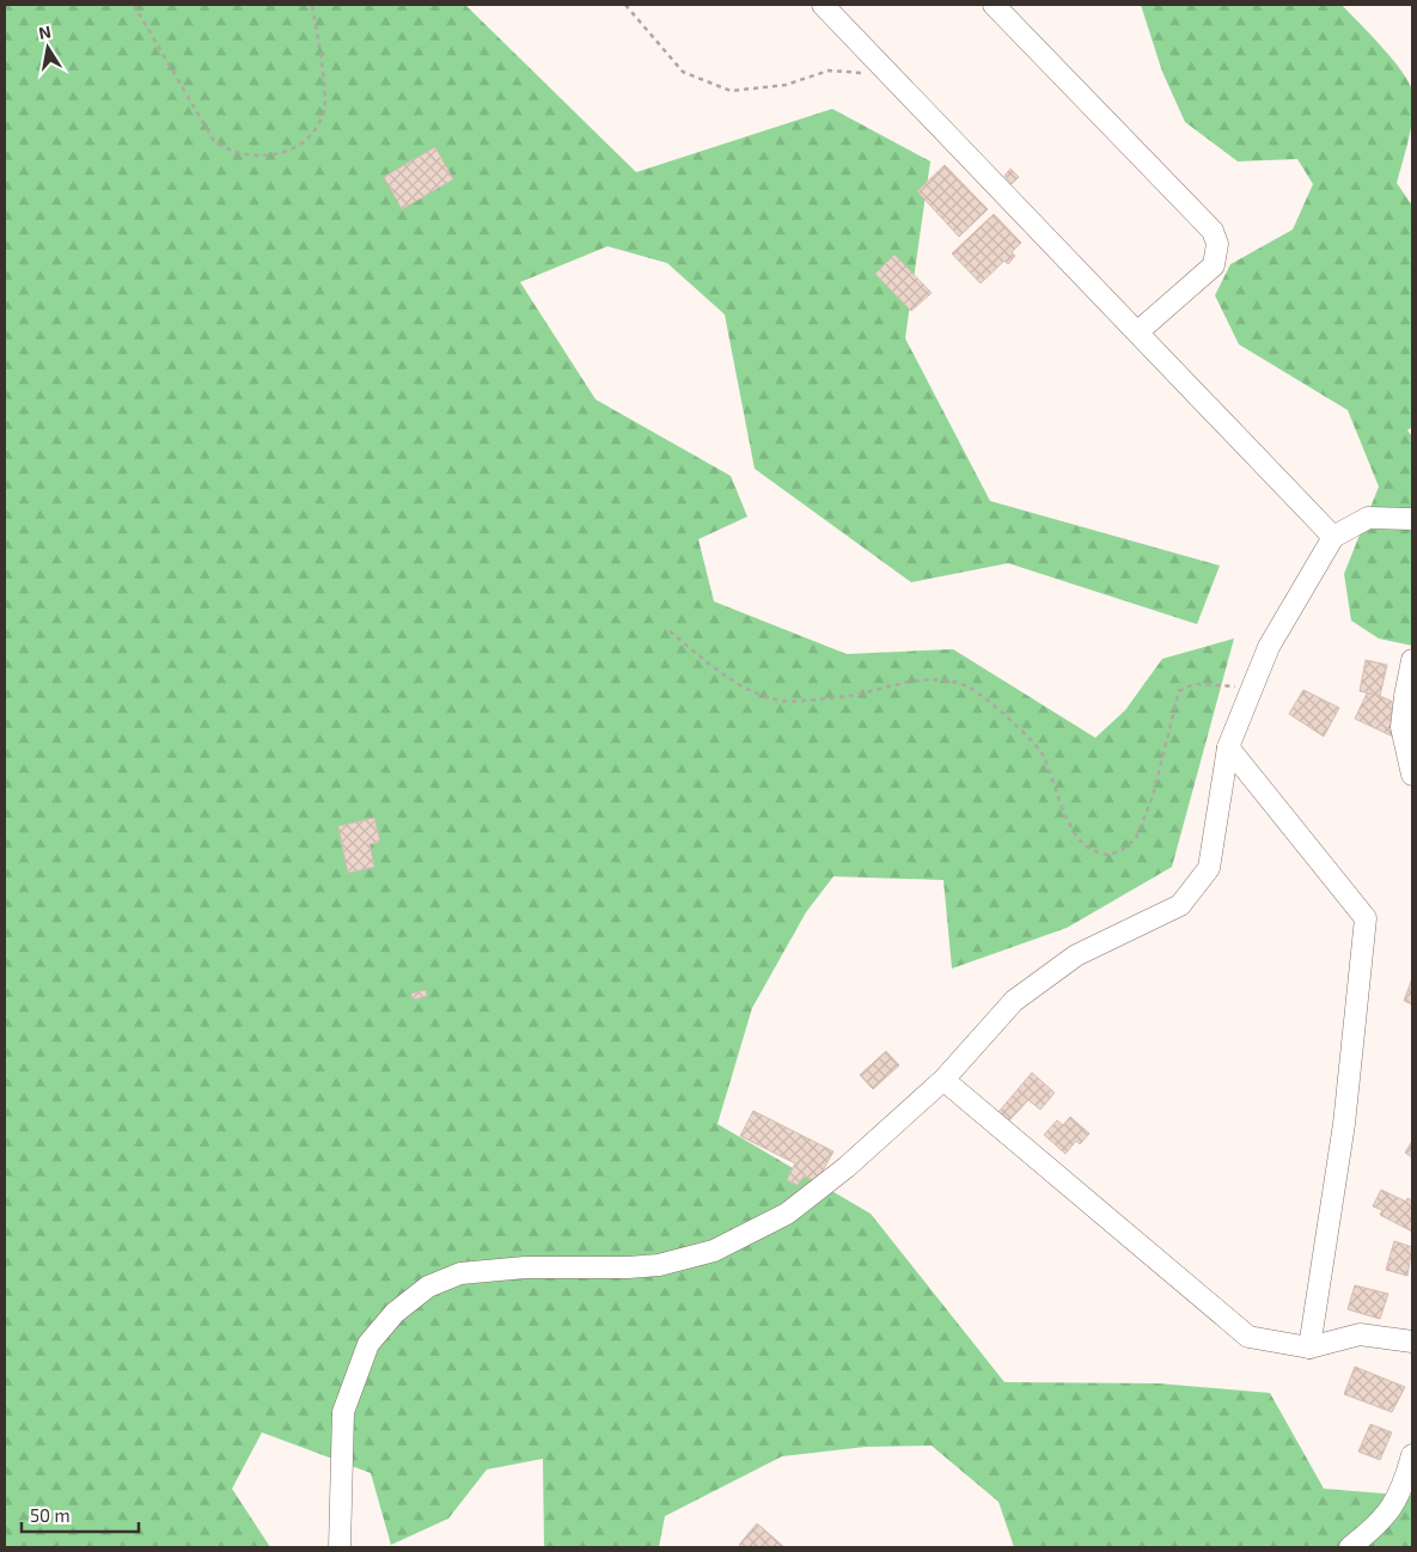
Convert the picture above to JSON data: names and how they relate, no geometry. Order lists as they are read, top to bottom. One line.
{"scale_bar":"50 m","north":"top"}
